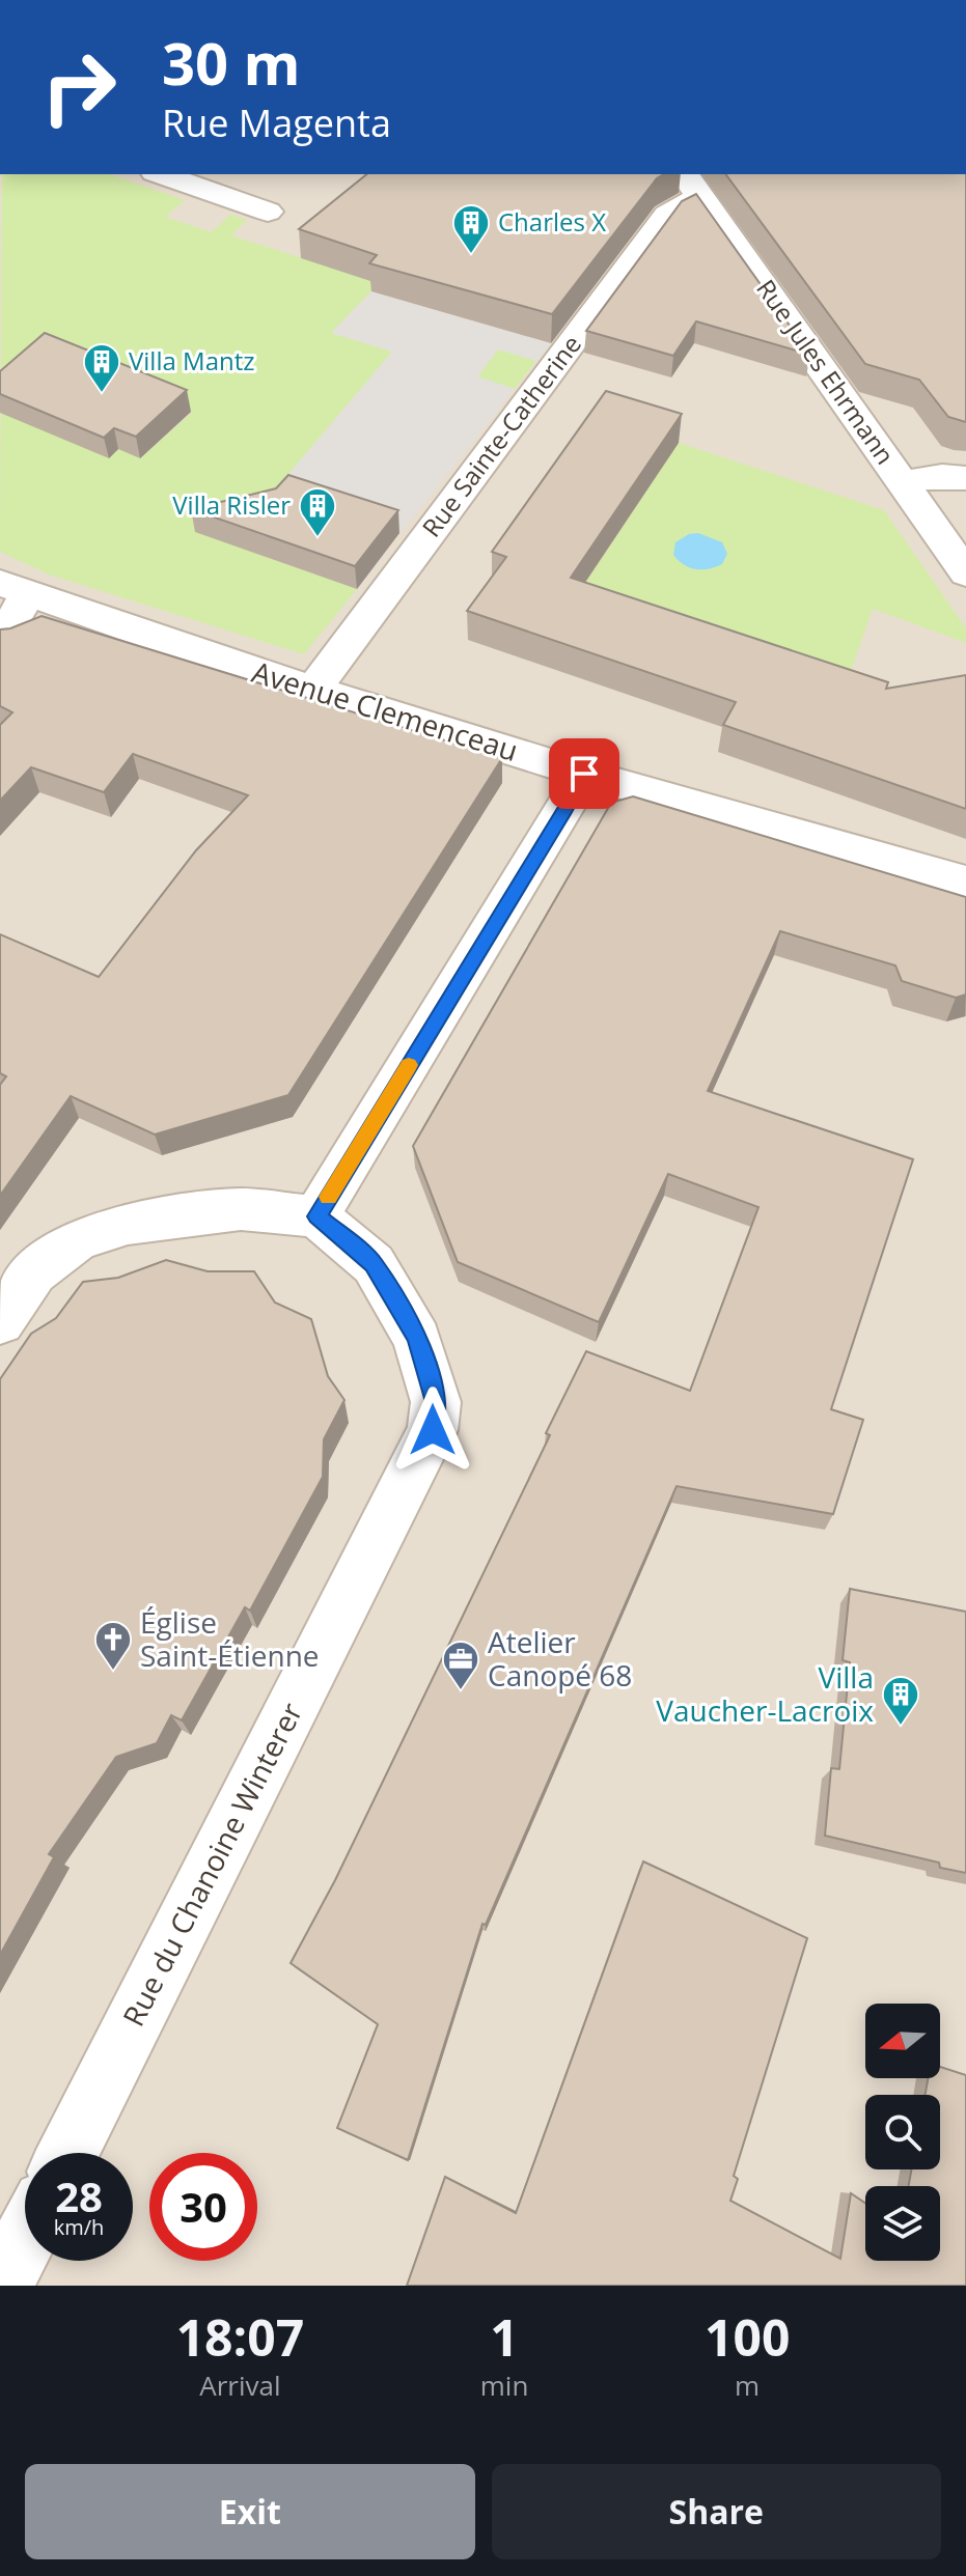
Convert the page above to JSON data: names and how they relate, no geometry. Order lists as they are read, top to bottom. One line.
{"streets":{"street":["Rue Jules Ehrmann","Rue Sainte-Catherine","Avenue Clemenceau","Rue du Chanoine Winterer"]},"crossings":[["Rue Jules Ehrmann","Rue Sainte-Catherine"],["Rue Sainte-Catherine","Avenue Clemenceau"]],"places":{"building":["Charles X","Villa Mantz","Villa Risler","Villa Vaucher-Lacroix"],"church":["Église Saint-Étienne"],"office":["Atelier Canopé 68"]},"north":"left","page":{"turn":["30 m","Rue Magenta"],"speed":"28 km/h","limit":"30","eta":["18:07","Arrival","1","min","100","m"],"buttons":["Exit","Share"]}}
